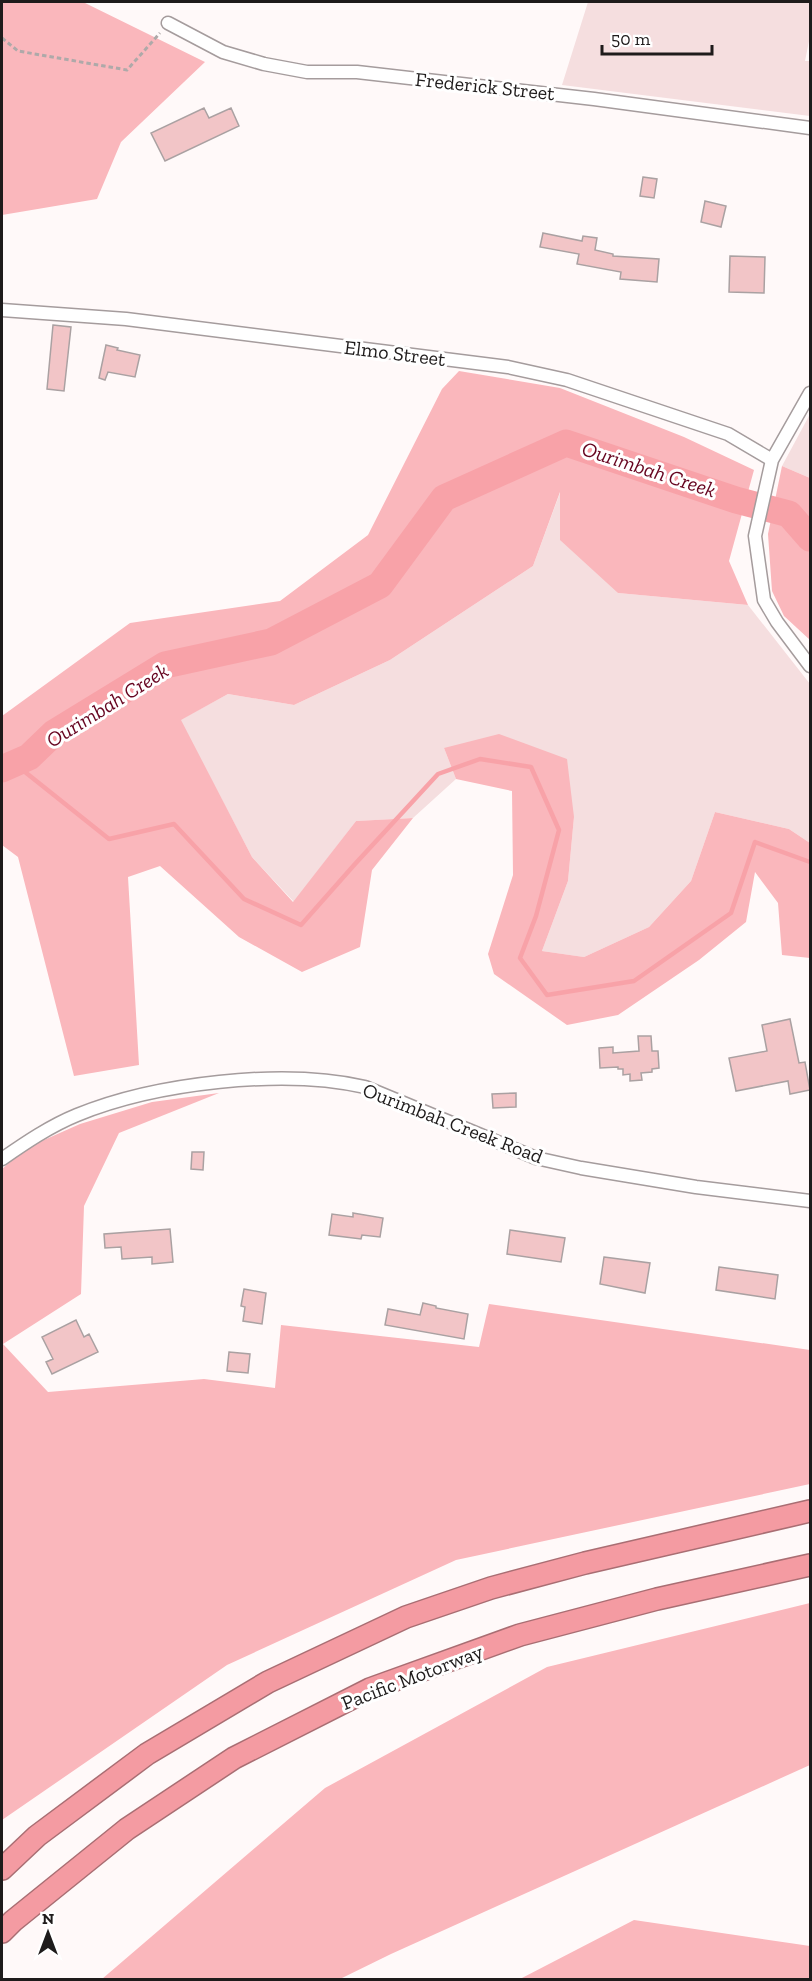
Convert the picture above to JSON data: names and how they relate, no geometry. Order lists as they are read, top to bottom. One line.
{"streets":{"highway":["Pacific Motorway"],"street":["Frederick Street","Elmo Street","Ourimbah Creek Road"]},"water":["Ourimbah Creek"],"scale_bar":"50 m","north":"top"}
